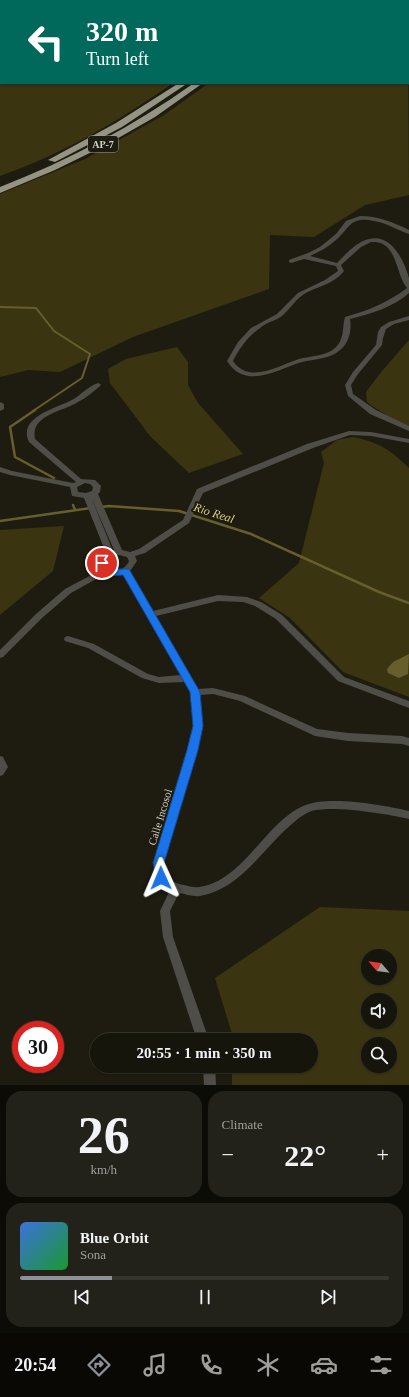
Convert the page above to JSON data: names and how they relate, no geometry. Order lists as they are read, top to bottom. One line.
{"streets":{"highway":["AP-7"],"street":["Calle Incosol"]},"water":["Rio Real"],"north":"top left","page":{"turn":["320 m","Turn left"],"limit":"30","trip":"20:55 · 1 min · 350 m","tile":[["26","km/h"],"Climate"],"heat":["−","22°","+"],"song":["Blue Orbit","Sona"],"tabs":"20:54"}}
